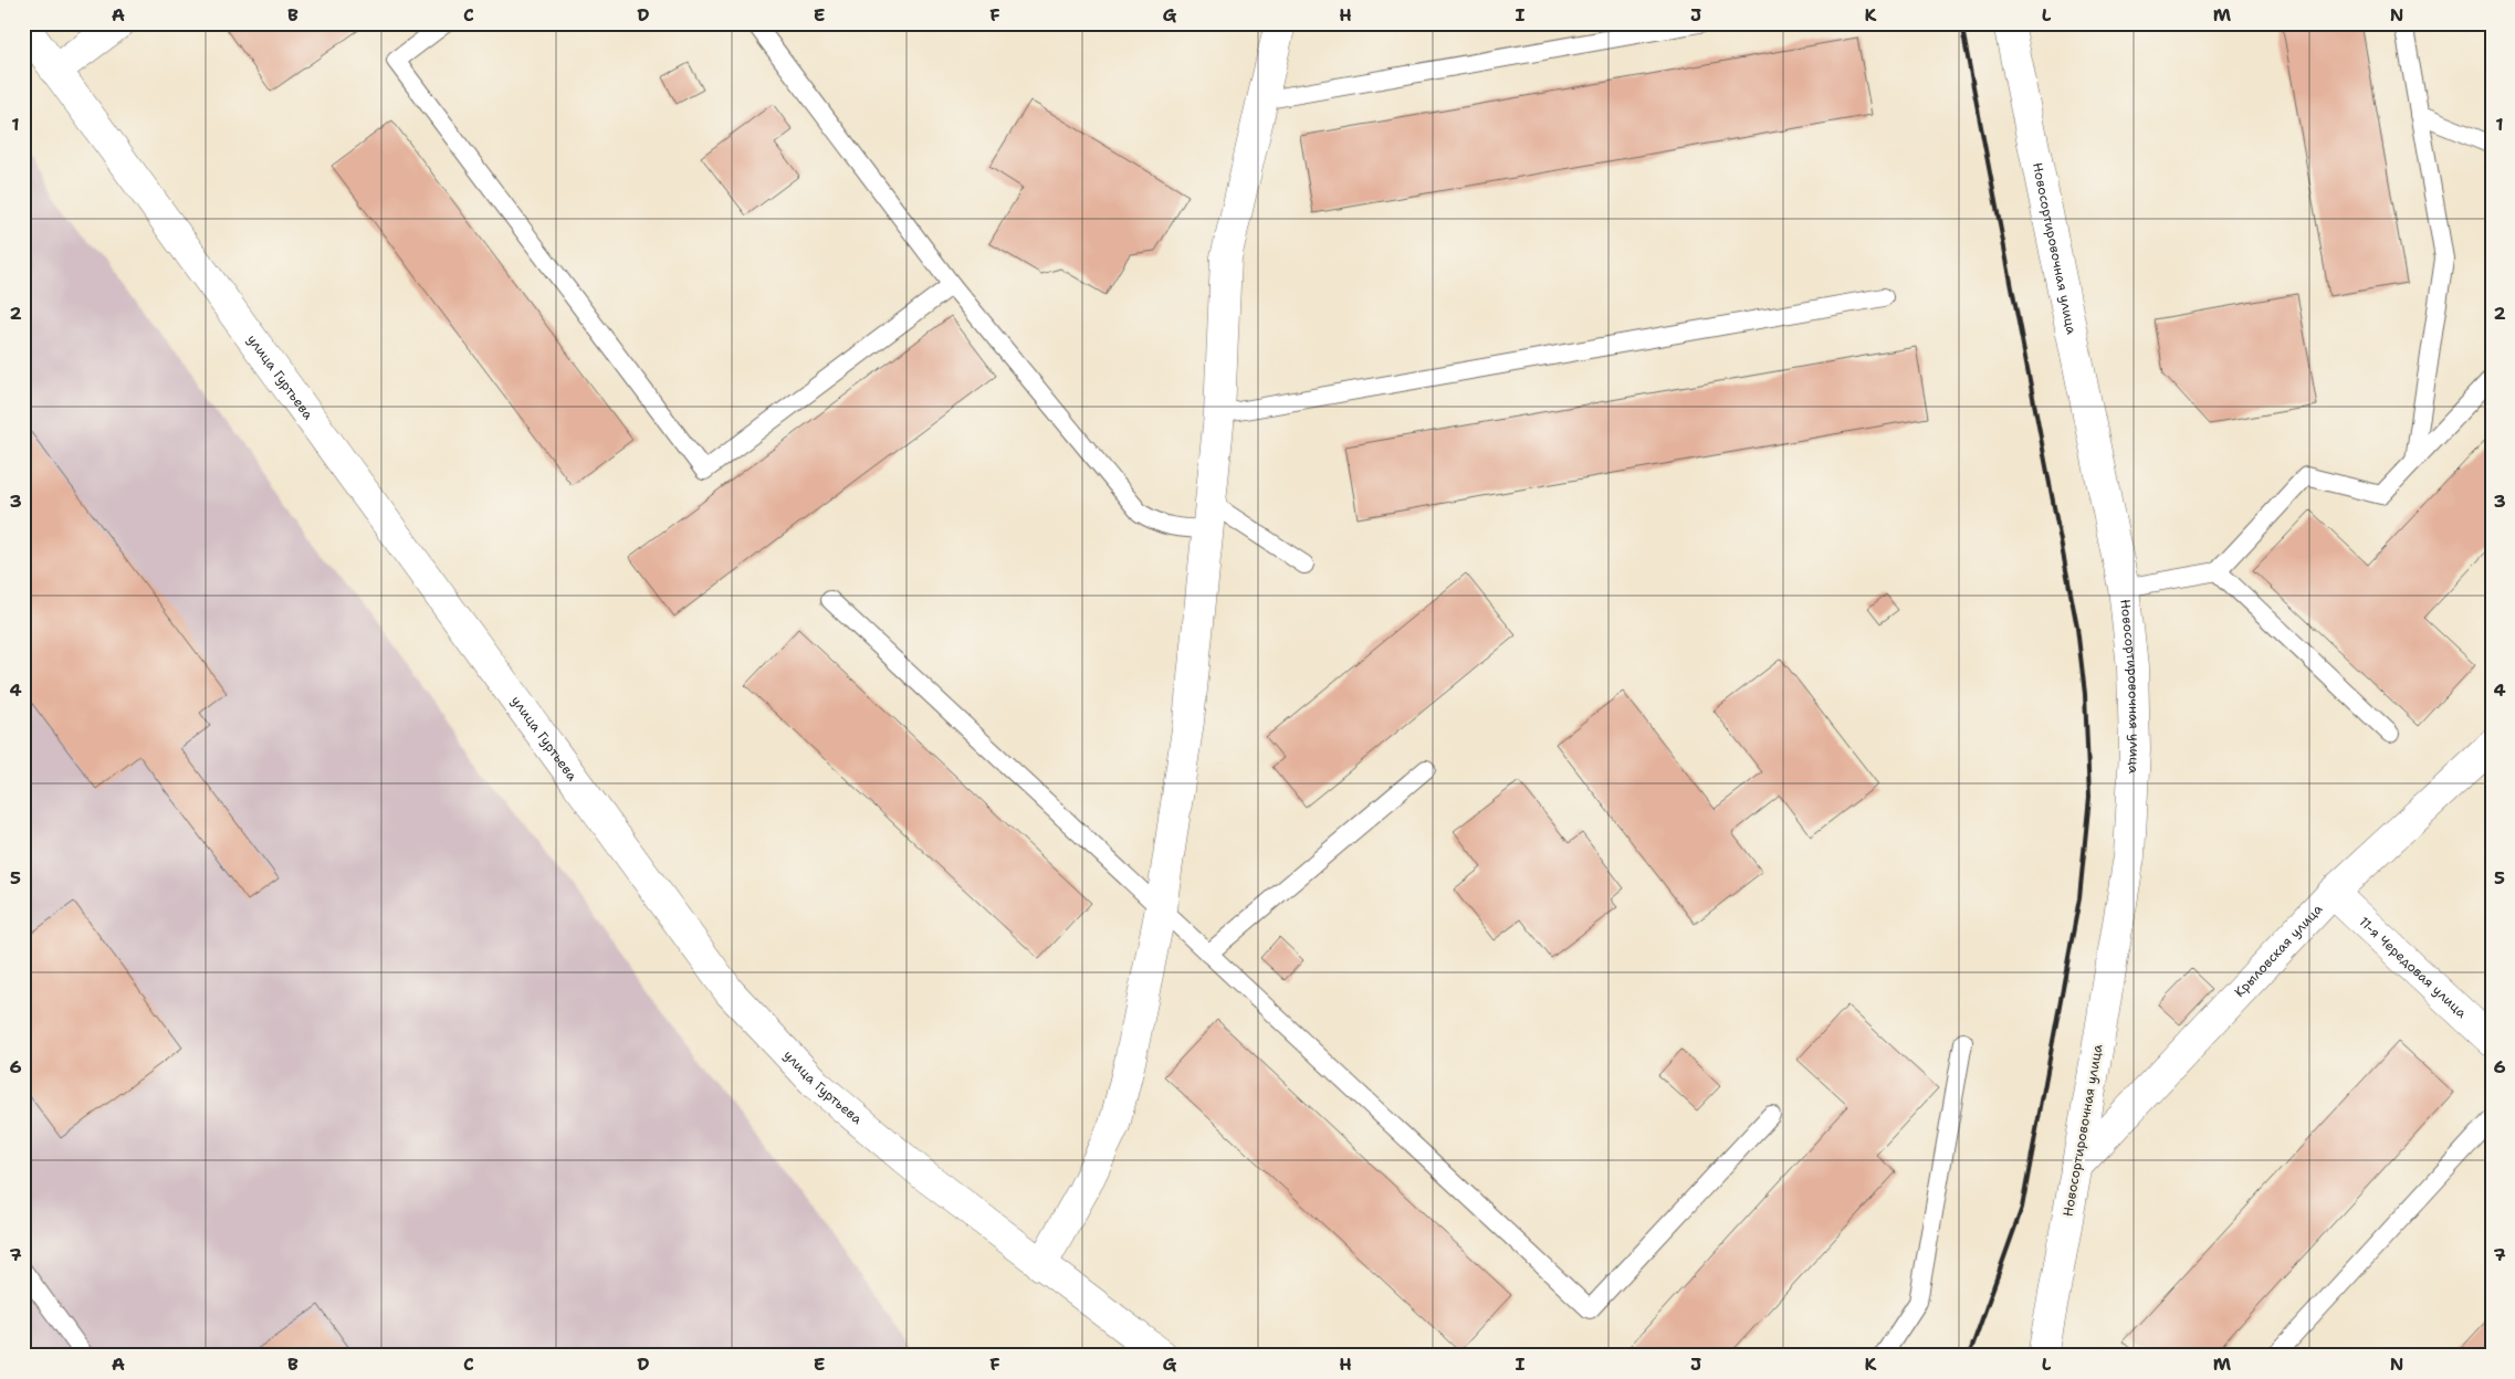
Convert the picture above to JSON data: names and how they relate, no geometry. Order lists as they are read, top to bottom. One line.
{"streets":{"street":["Новосортировочная улица","улица Гуртьева","Крыловская улица","11-я Чередовая улица"]},"crossings":[["Новосортировочная улица","Крыловская улица"],["Крыловская улица","11-я Чередовая улица"]],"grid":{"columns":["A","B","C","D","E","F","G","H","I","J","K","L","M","N"],"rows":["1","2","3","4","5","6","7"]}}
